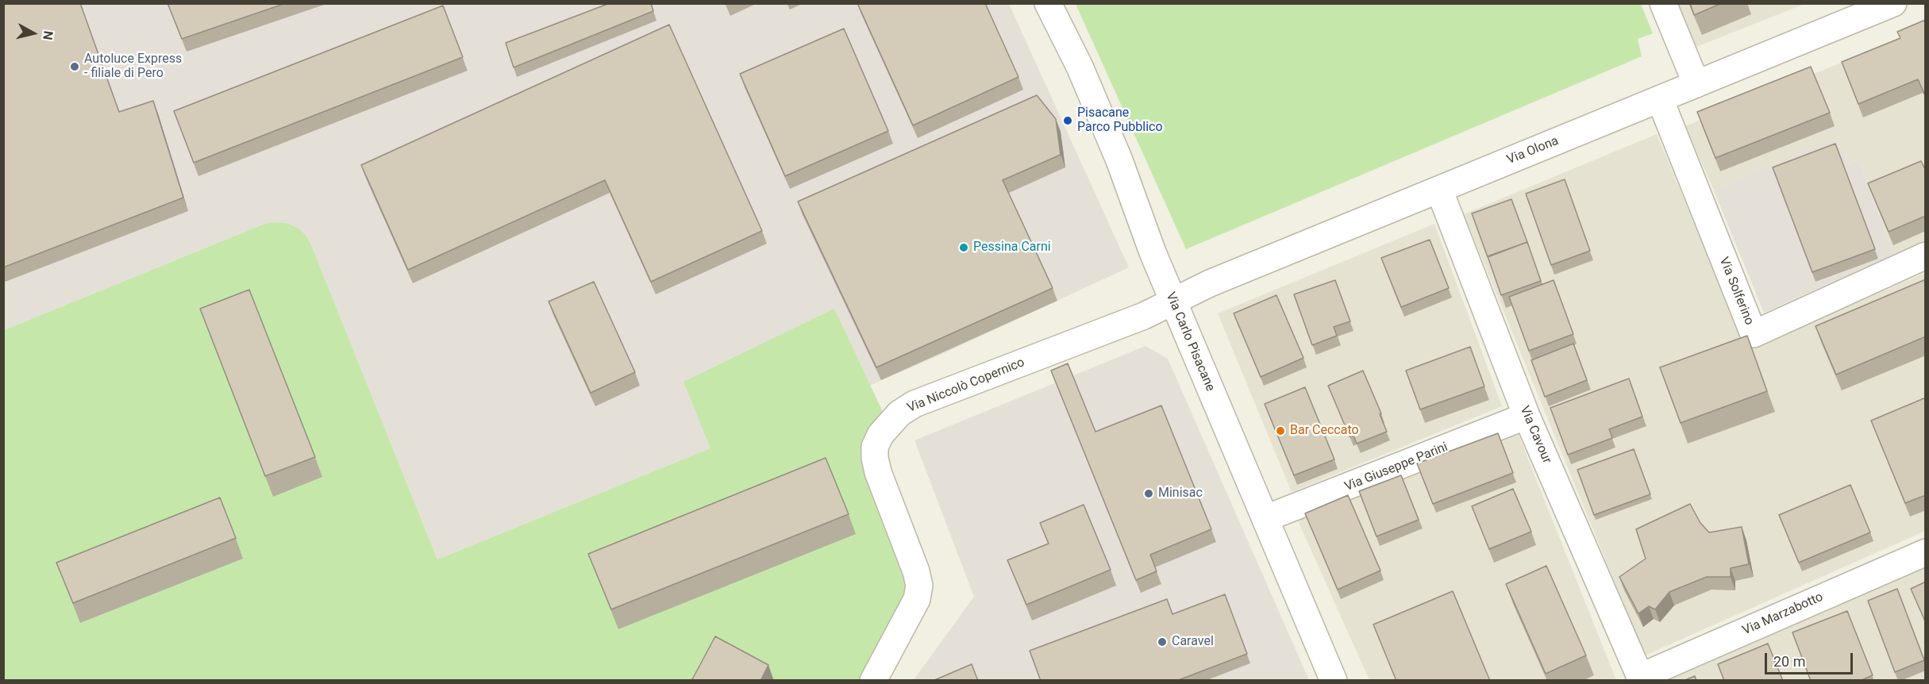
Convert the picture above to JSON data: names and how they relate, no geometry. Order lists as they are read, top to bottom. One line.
{"streets":{"street":["Via Olona","Via Solferino","Via Carlo Pisacane","Via Niccolò Copernico","Via Cavour","Via Giuseppe Parini","Via Marzabotto"]},"crossings":[["Via Olona","Via Solferino"],["Via Olona","Via Carlo Pisacane"],["Via Olona","Via Niccolò Copernico"],["Via Olona","Via Cavour"],["Via Carlo Pisacane","Via Niccolò Copernico"],["Via Carlo Pisacane","Via Giuseppe Parini"],["Via Cavour","Via Giuseppe Parini"],["Via Cavour","Via Marzabotto"]],"places":["Autoluce Express - filiale di Pero","Pisacane Parco Pubblico","Pessina Carni","Bar Ceccato","Minisac","Caravel"],"scale_bar":"20 m","north":"right"}
